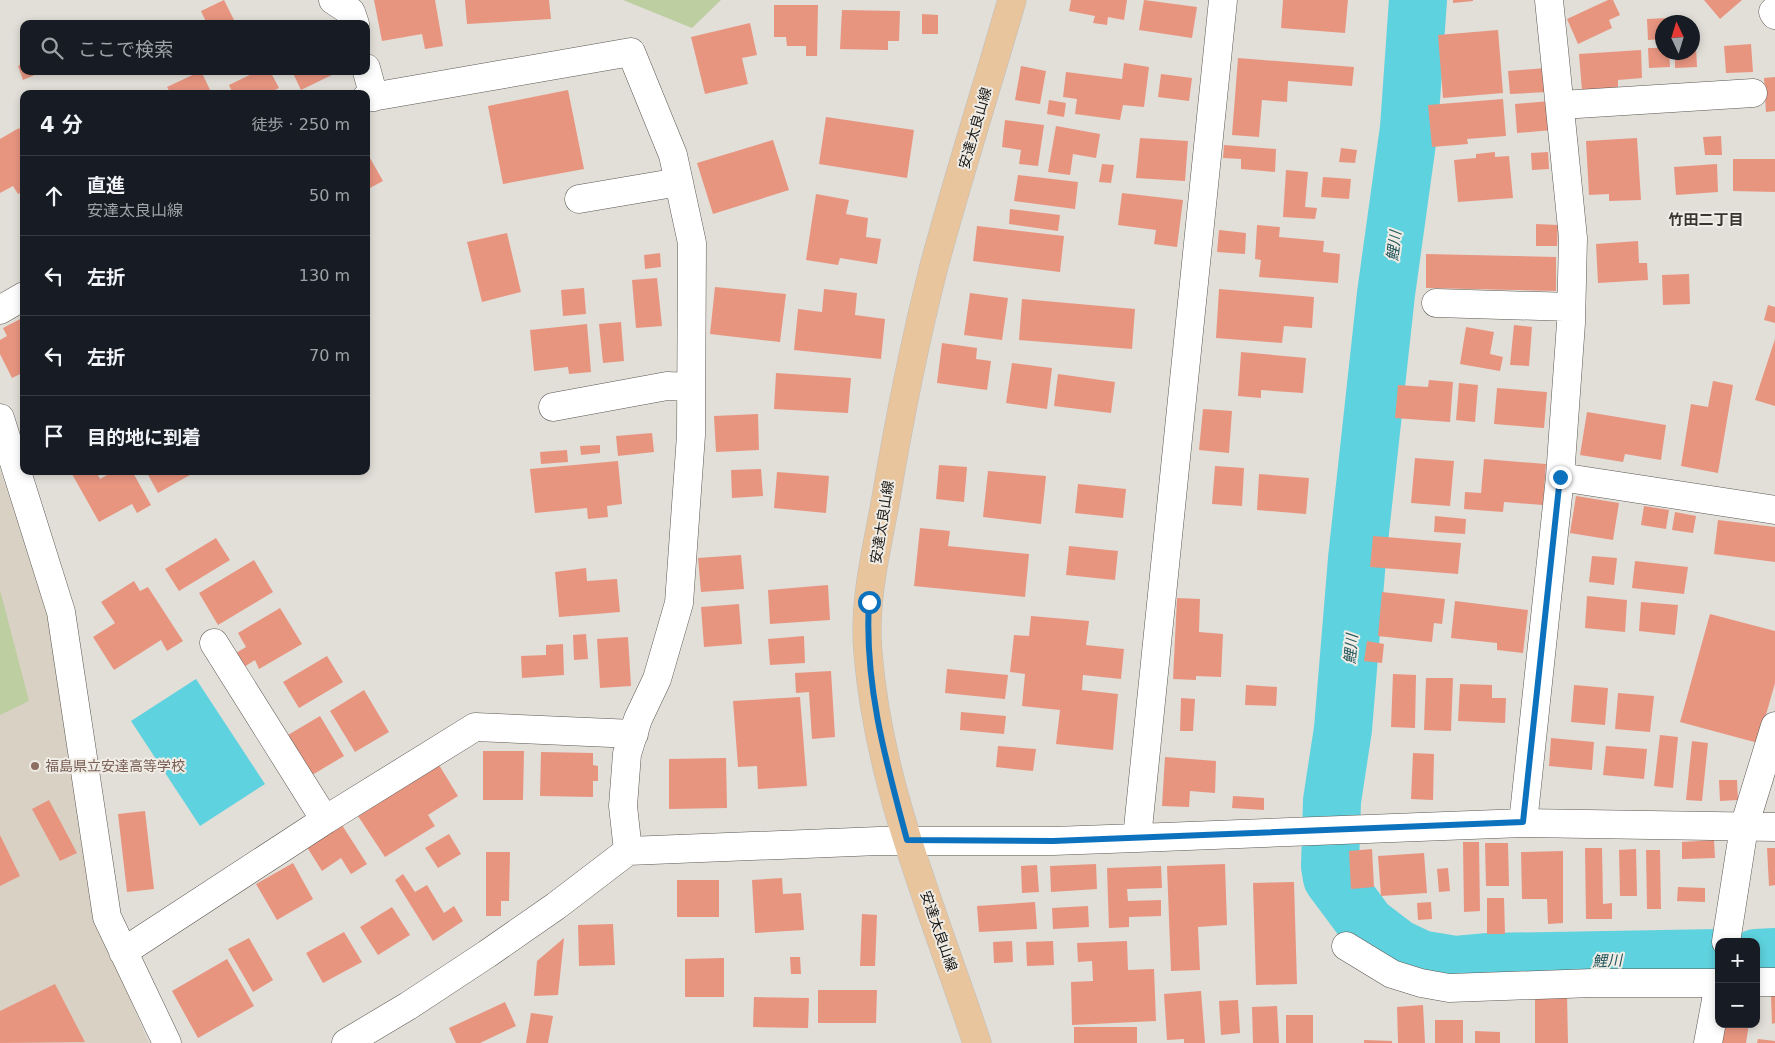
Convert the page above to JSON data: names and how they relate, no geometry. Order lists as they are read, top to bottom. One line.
{"streets":{"main road":["安達太良山線"]},"districts":["竹田二丁目"],"water":["鯉川"],"places":["福島県立安達高等学校"],"north":"top","page":{"search":"ここで検索","heading":["4 分","徒歩 · 250 m"],"list":[["直進","安達太良山線","50 m"],["左折","130 m"],["左折","70 m"],"目的地に到着"],"map_buttons":["+","−"]}}
